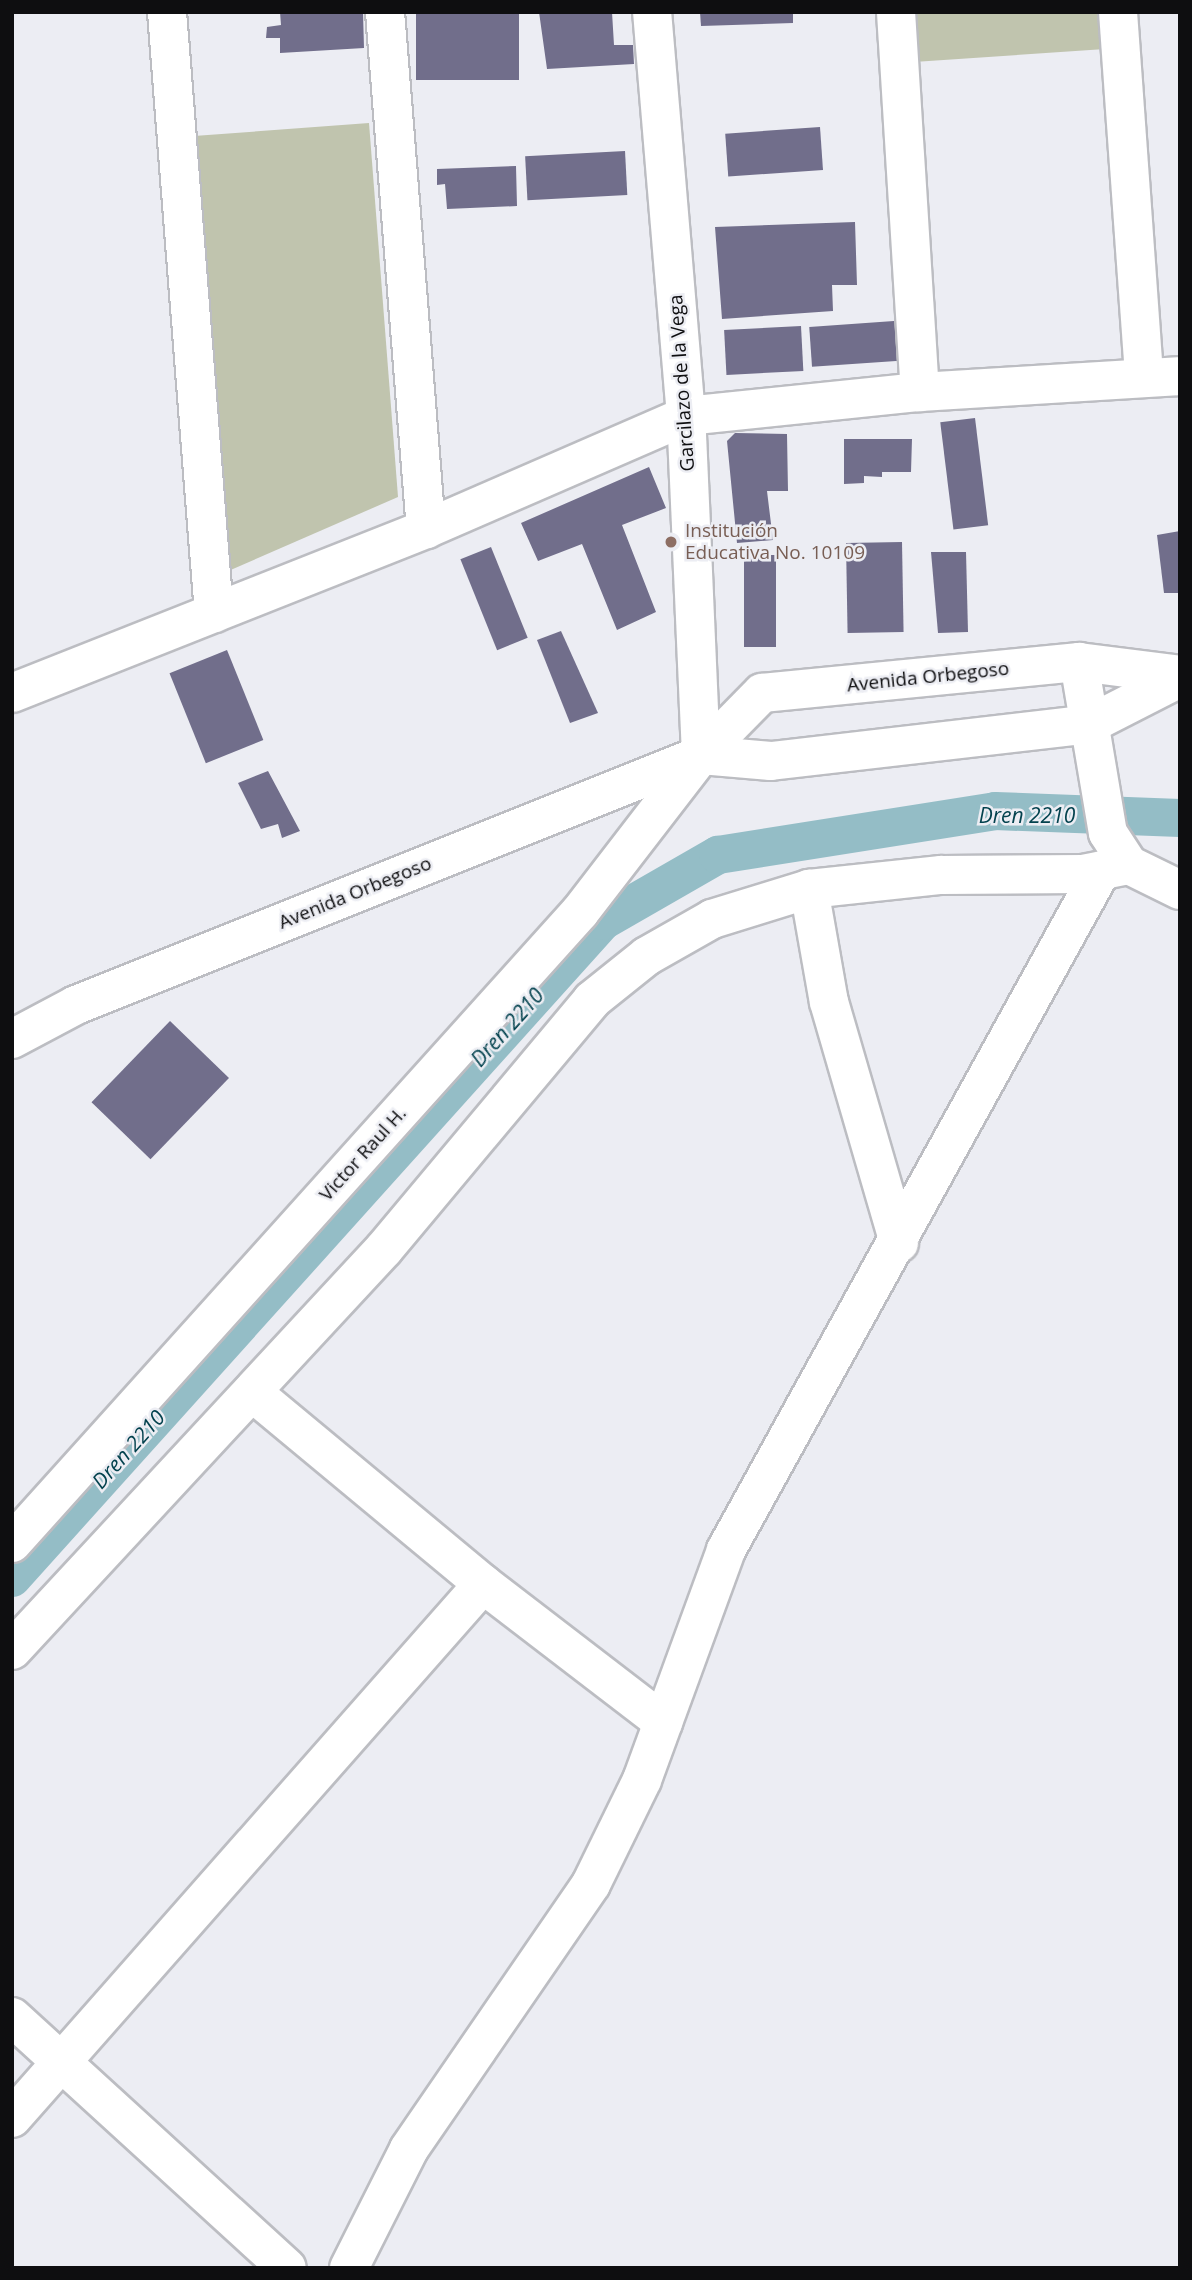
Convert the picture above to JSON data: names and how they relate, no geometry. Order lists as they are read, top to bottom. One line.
{"streets":{"street":["Garcilazo de la Vega","Avenida Orbegoso","Victor Raul H."]},"crossings":[["Garcilazo de la Vega","Avenida Orbegoso"],["Garcilazo de la Vega","Victor Raul H."],["Avenida Orbegoso","Victor Raul H."]],"water":["Dren 2210"],"places":["Institución Educativa No. 10109"]}
